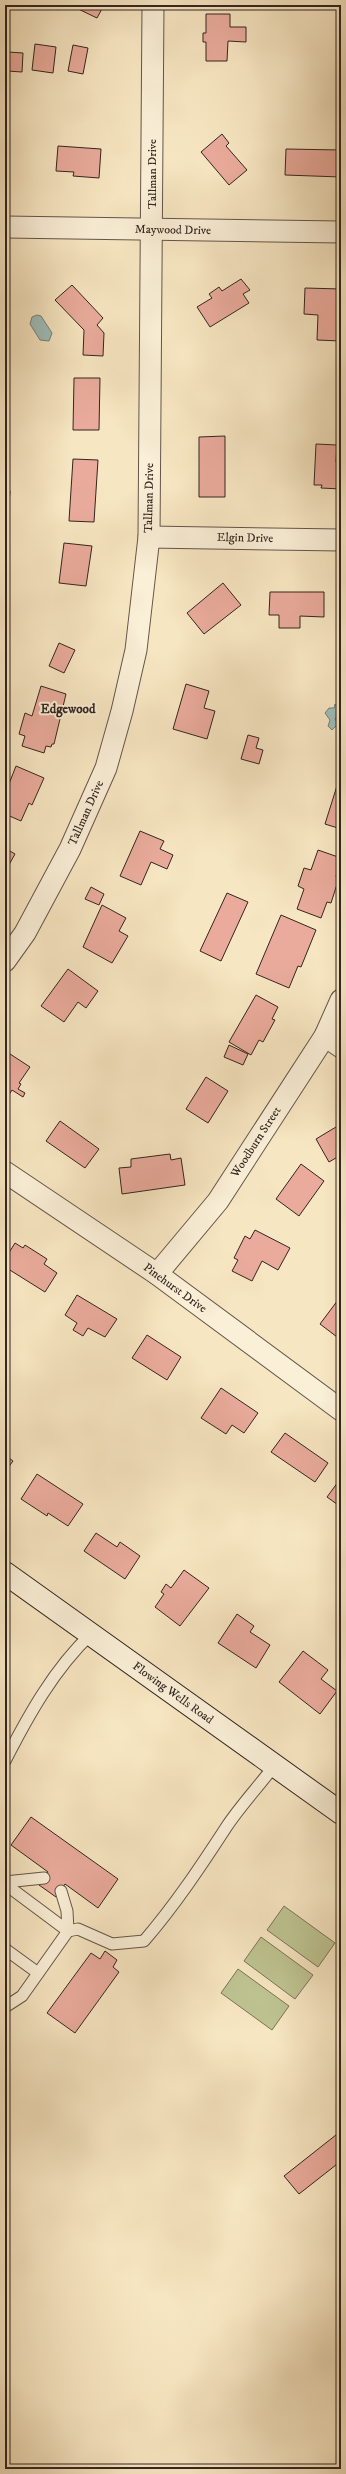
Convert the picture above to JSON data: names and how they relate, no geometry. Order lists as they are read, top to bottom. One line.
{"streets":{"main road":["Flowing Wells Road"],"street":["Tallman Drive","Maywood Drive","Elgin Drive","Woodburn Street","Pinehurst Drive"]},"crossings":[["Tallman Drive","Maywood Drive"],["Tallman Drive","Elgin Drive"],["Woodburn Street","Pinehurst Drive"]],"districts":["Edgewood"]}
